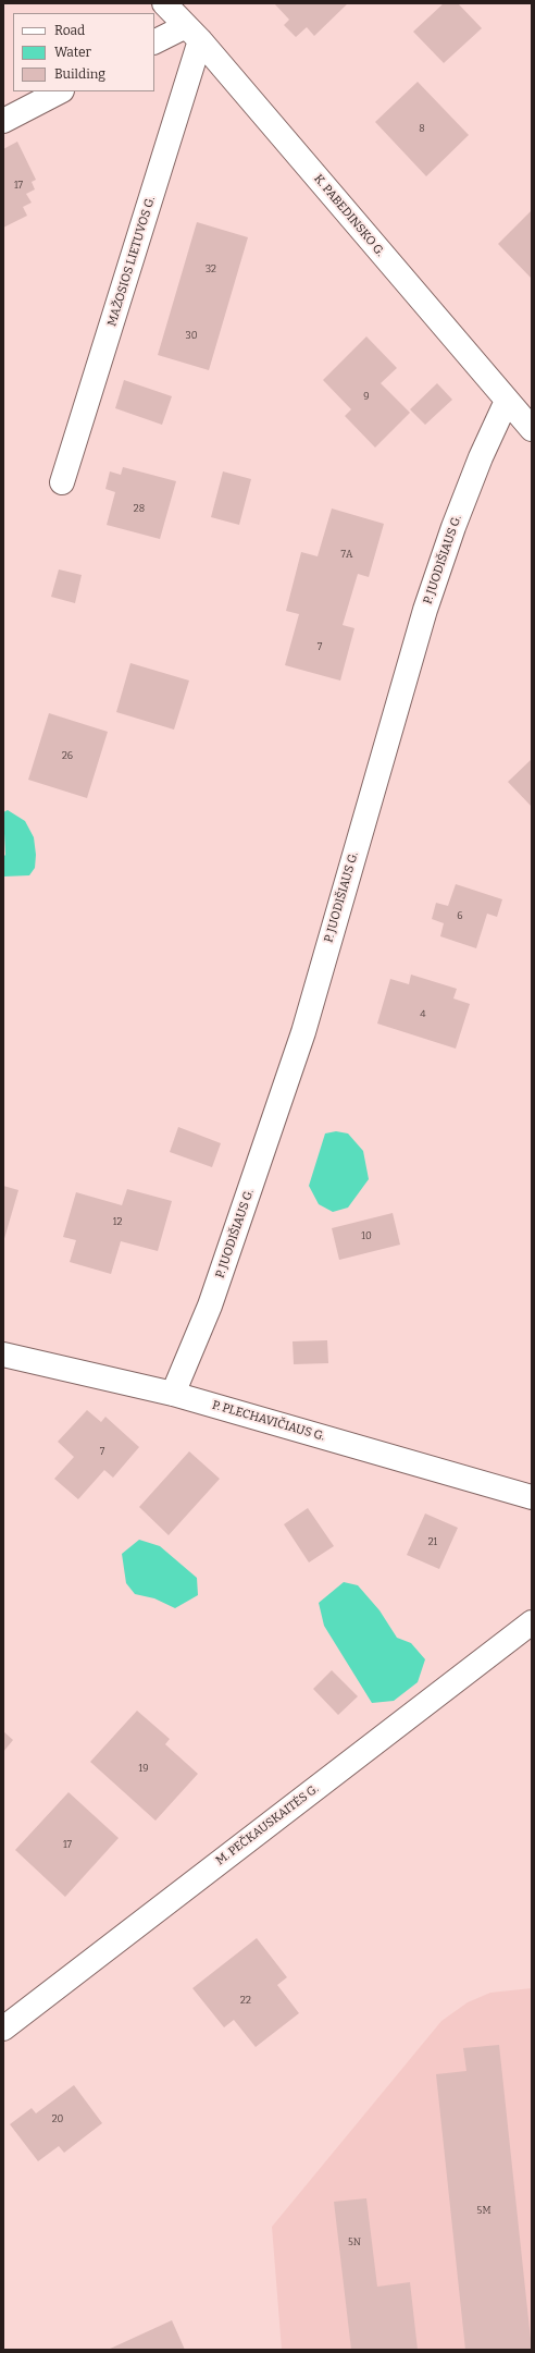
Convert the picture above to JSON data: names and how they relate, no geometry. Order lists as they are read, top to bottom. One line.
{"streets":{"street":["K. PABEDINSKO G.","MAŽOSIOS LIETUVOS G.","P. JUODIŠIAUS G.","P. PLECHAVIČIAUS G.","M. PEČKAUSKAITĖS G."]},"crossings":[["K. PABEDINSKO G.","MAŽOSIOS LIETUVOS G."],["K. PABEDINSKO G.","P. JUODIŠIAUS G."],["P. JUODIŠIAUS G.","P. PLECHAVIČIAUS G."]],"house_numbers":["8","17","32","30","9","28","7A","7","26","6","4","12","10","7","21","19","17","22","20","5M","5N"],"legend":["Road","Water","Building"]}
